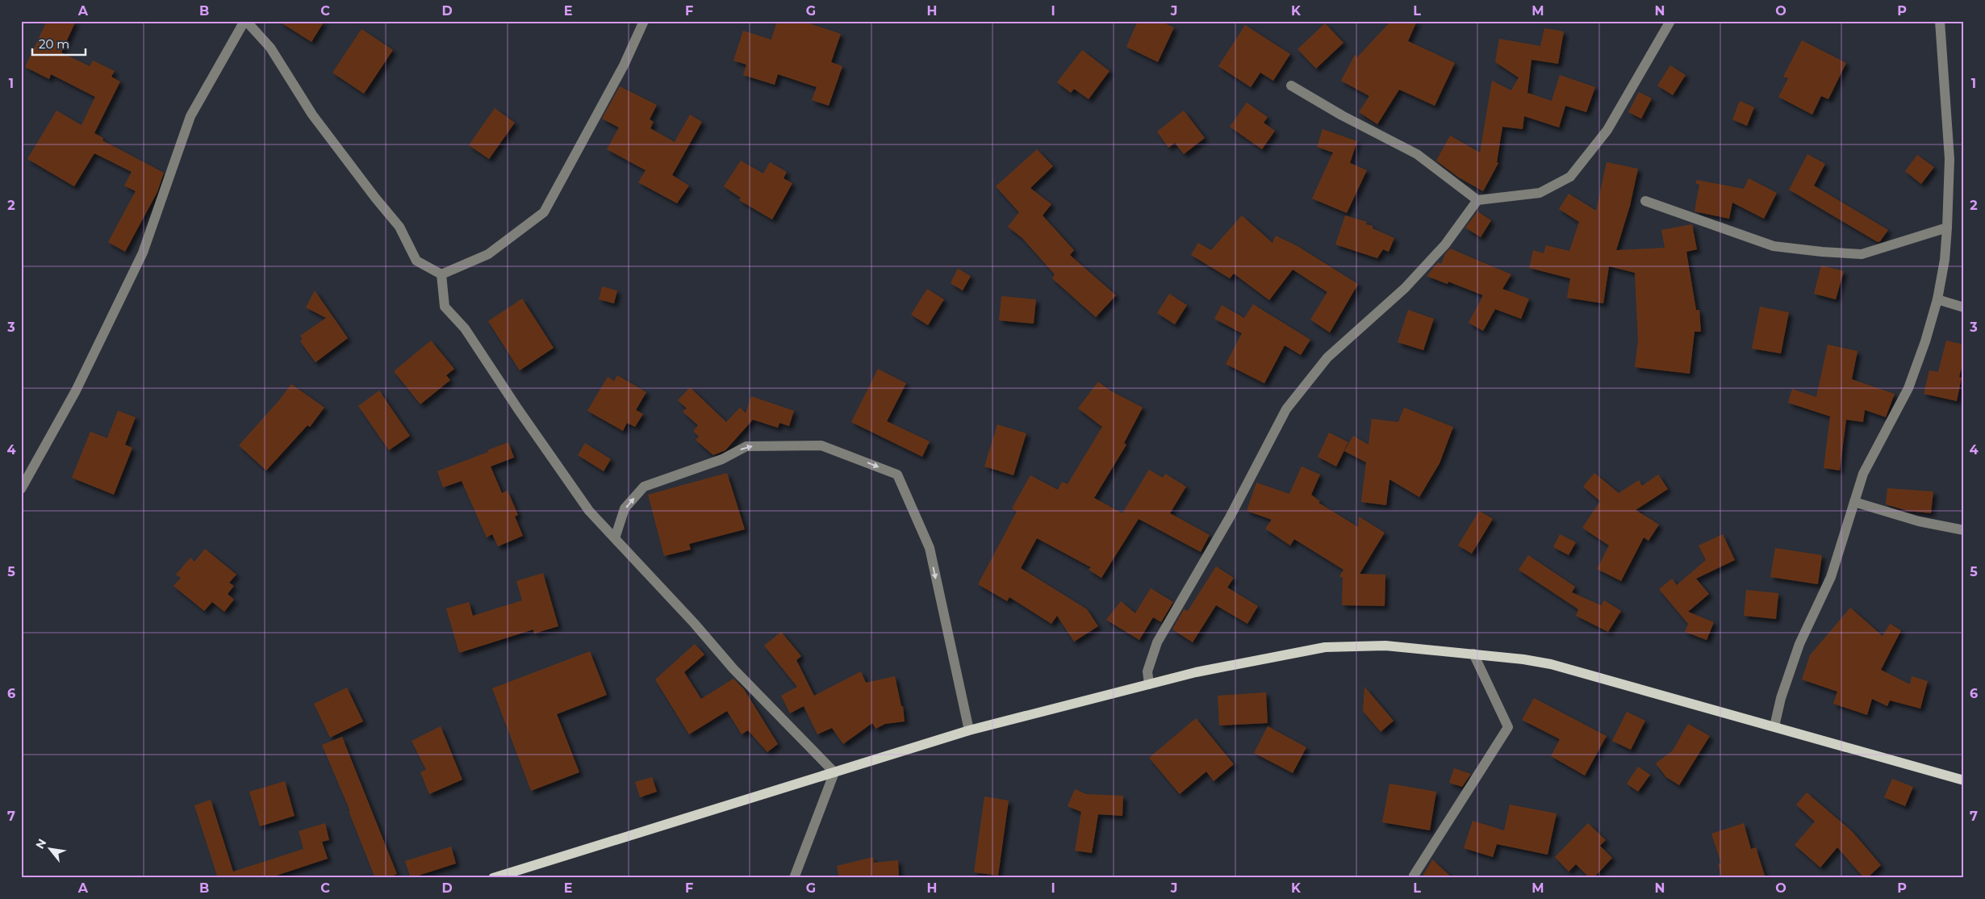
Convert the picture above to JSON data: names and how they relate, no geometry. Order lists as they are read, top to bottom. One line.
{"scale_bar":"20 m","north":"top left","grid":{"columns":["A","B","C","D","E","F","G","H","I","J","K","L","M","N","O","P"],"rows":["1","2","3","4","5","6","7"]}}
